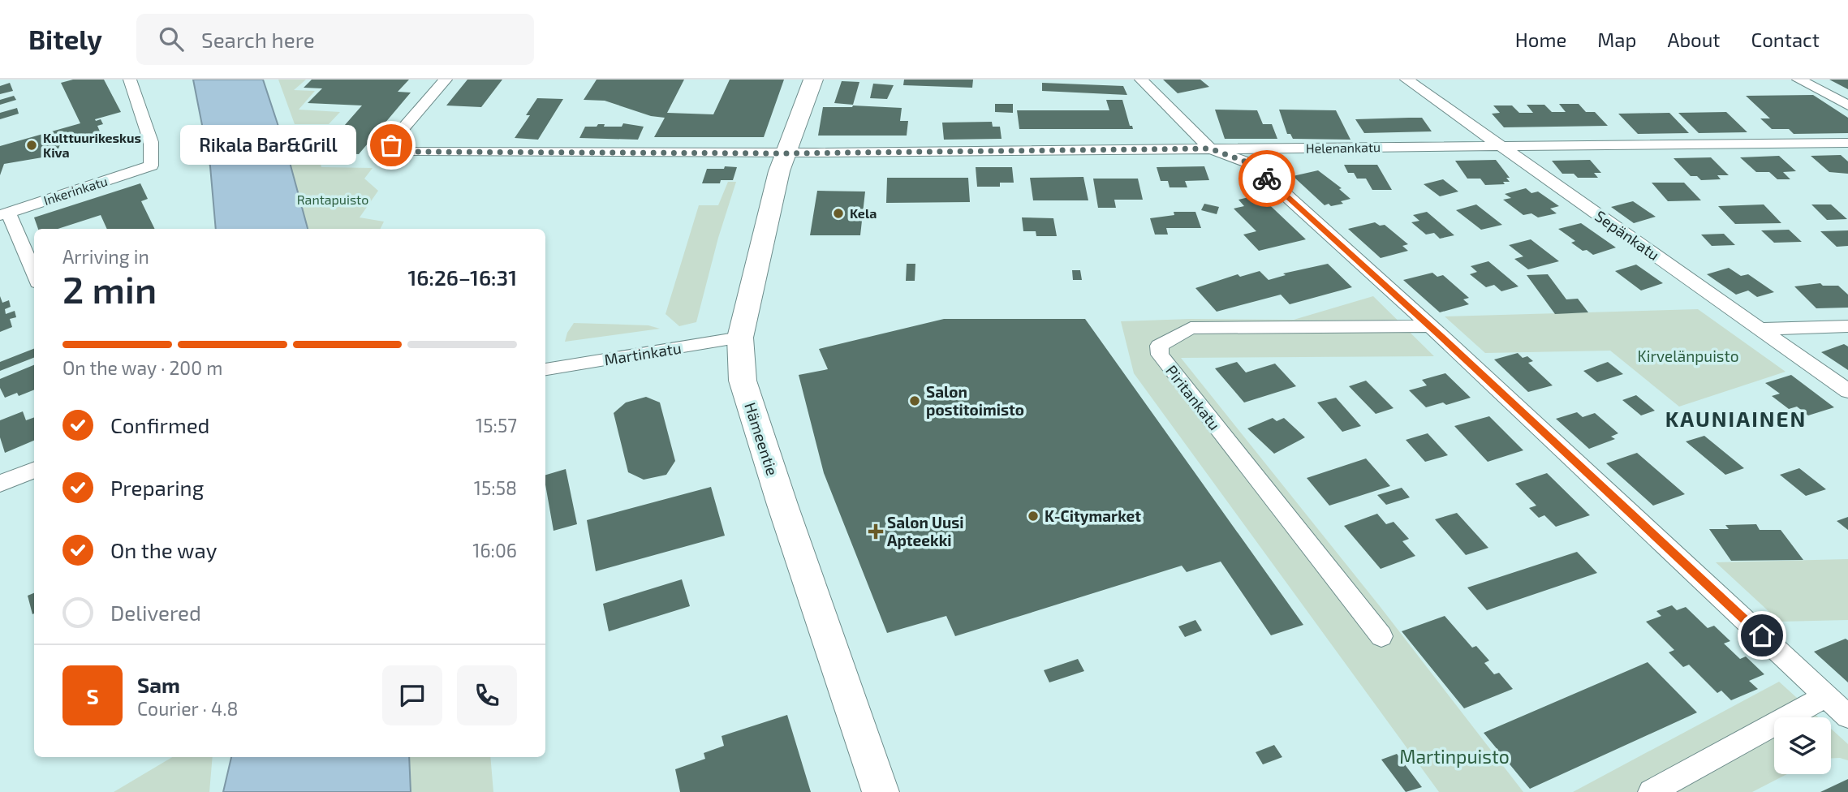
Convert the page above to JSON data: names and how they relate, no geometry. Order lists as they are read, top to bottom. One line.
{"streets":{"main road":["Hämeentie"],"street":["Helenankatu","Inkerinkatu","Sepänkatu","Martinkatu","Piritankatu"]},"crossings":[["Helenankatu","Sepänkatu"],["Helenankatu","Hämeentie"],["Martinkatu","Hämeentie"]],"districts":["KAUNIAINEN"],"parks":["Rantapuisto","Kirvelänpuisto","Martinpuisto"],"places":{"other":["Kulttuurikeskus Kiva","Rikala Bar&Grill","Kela","Salon postitoimisto","K-Citymarket"],"health":["Salon Uusi Apteekki"]},"page":{"header":"Bitely","search":"Search here","nav":["Home","Map","About","Contact"],"bubble":"Rikala Bar&Grill","heading":["2 min","Arriving in","16:26–16:31"],"panel":["Sam","Courier · 4.8"],"bar":"On the way · 200 m","list":[["Confirmed","15:57"],["Preparing","15:58"],["On the way","16:06"],"Delivered"],"round":"S"}}
